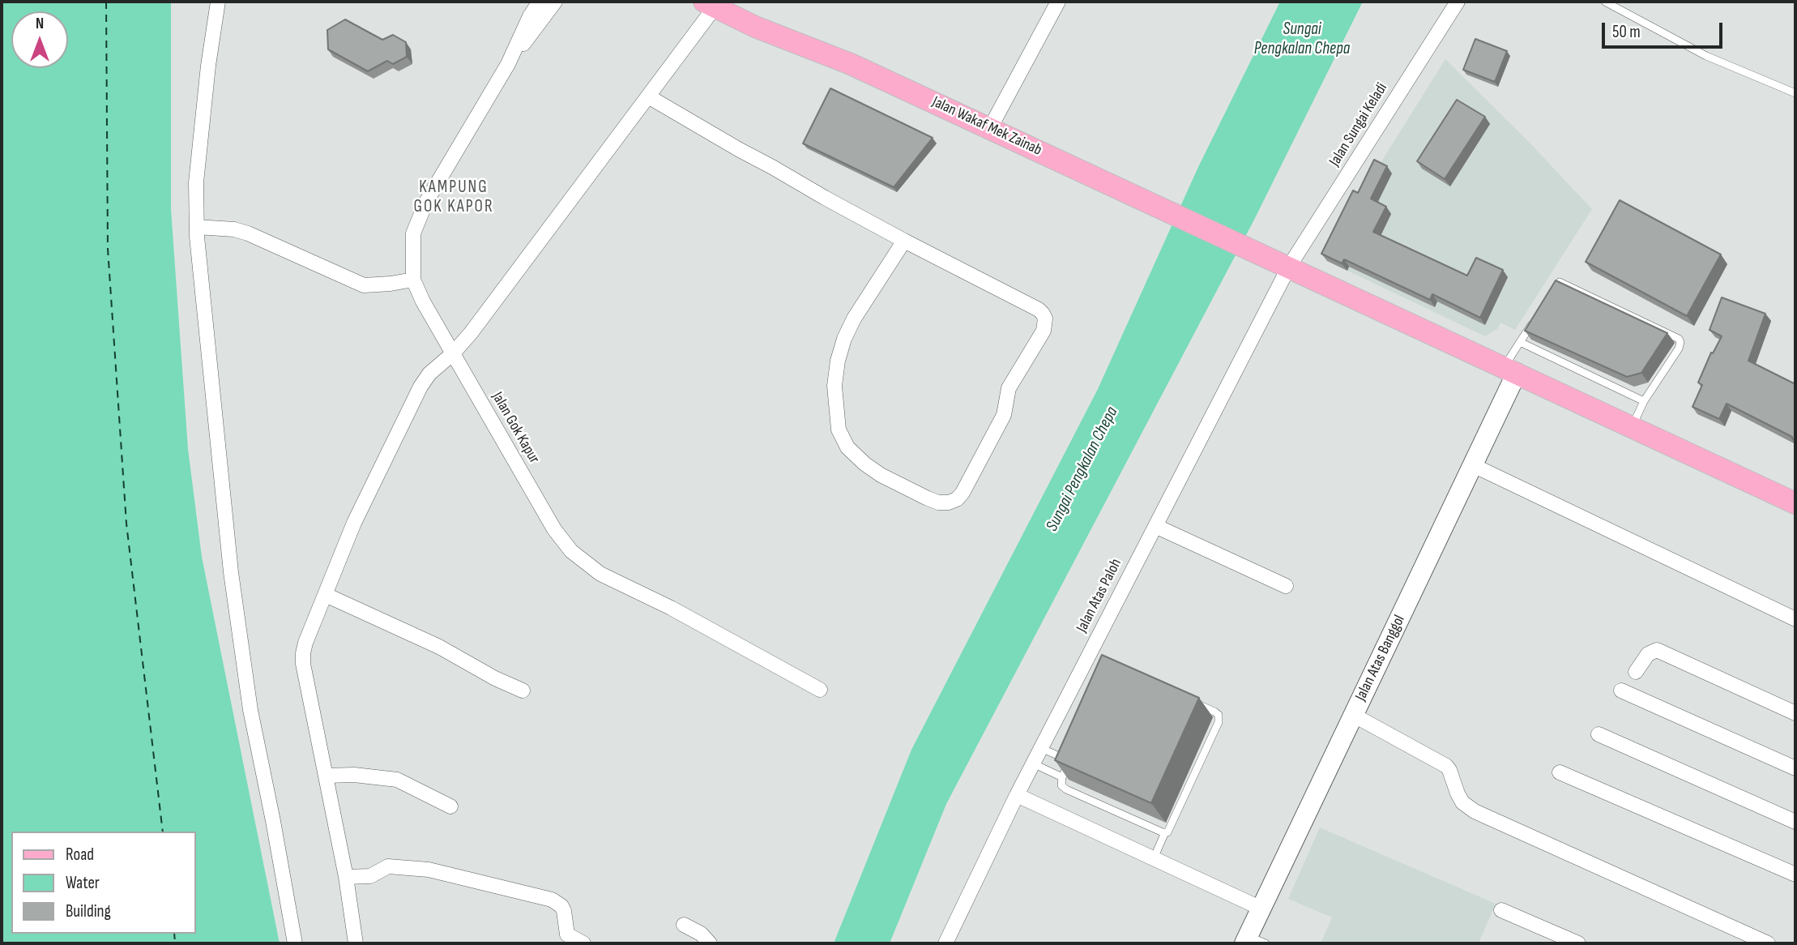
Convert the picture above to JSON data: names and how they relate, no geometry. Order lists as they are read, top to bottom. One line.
{"streets":{"main road":["Jalan Wakaf Mek Zainab","Jalan Atas Banggol"],"street":["Jalan Sungai Keladi","Jalan Gok Kapur","Jalan Atas Paloh"]},"crossings":[["Jalan Sungai Keladi","Jalan Wakaf Mek Zainab"],["Jalan Sungai Keladi","Jalan Atas Paloh"],["Jalan Wakaf Mek Zainab","Jalan Atas Paloh"],["Jalan Wakaf Mek Zainab","Jalan Atas Banggol"]],"districts":["KAMPUNG GOK KAPOR"],"water":["Sungai Pengkalan Chepa"],"legend":["Road","Water","Building"],"scale_bar":"50 m","north":"top"}
